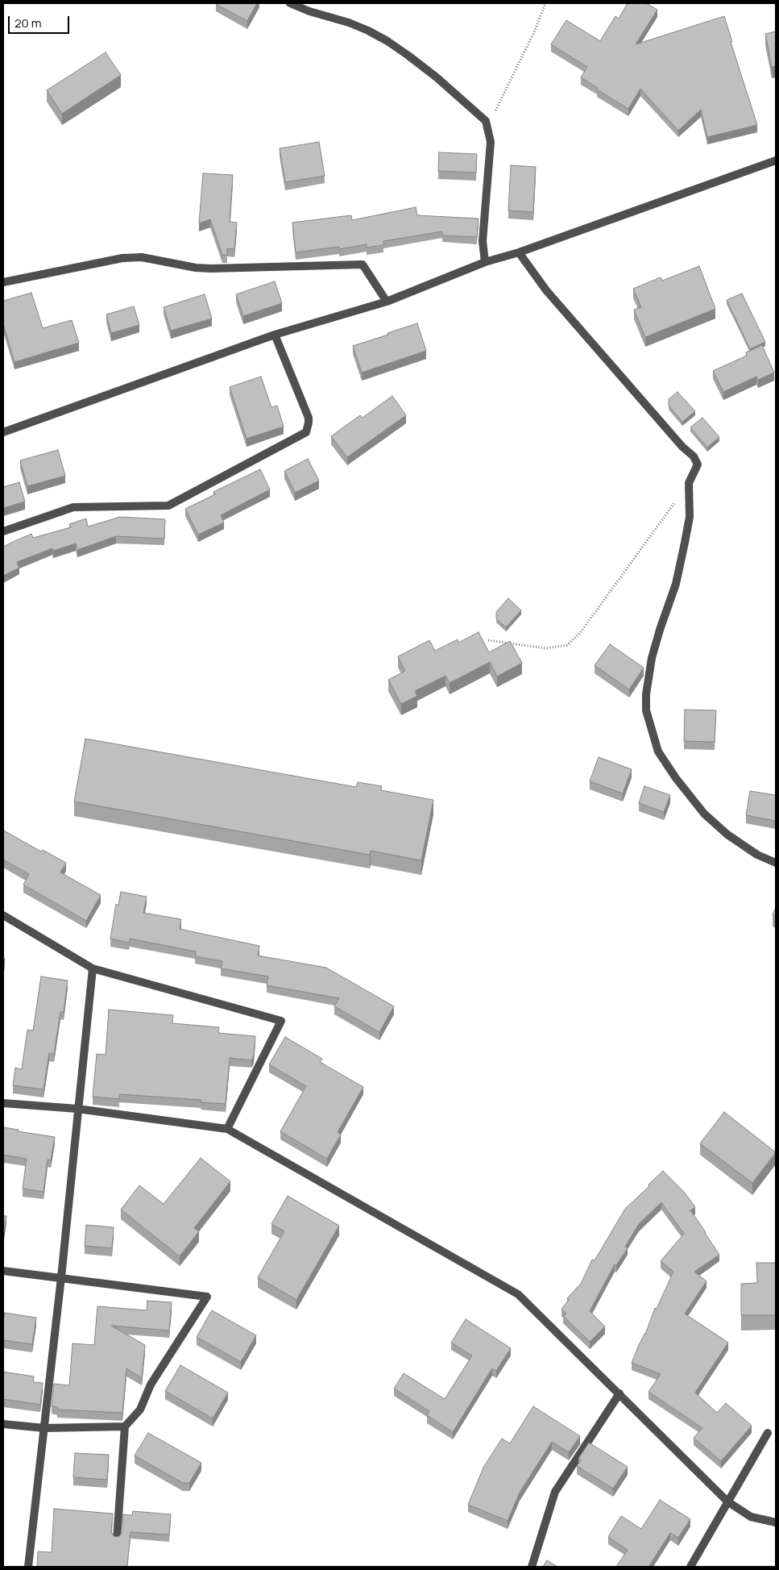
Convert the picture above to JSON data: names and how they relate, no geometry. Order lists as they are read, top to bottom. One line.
{"scale_bar":"20 m"}
